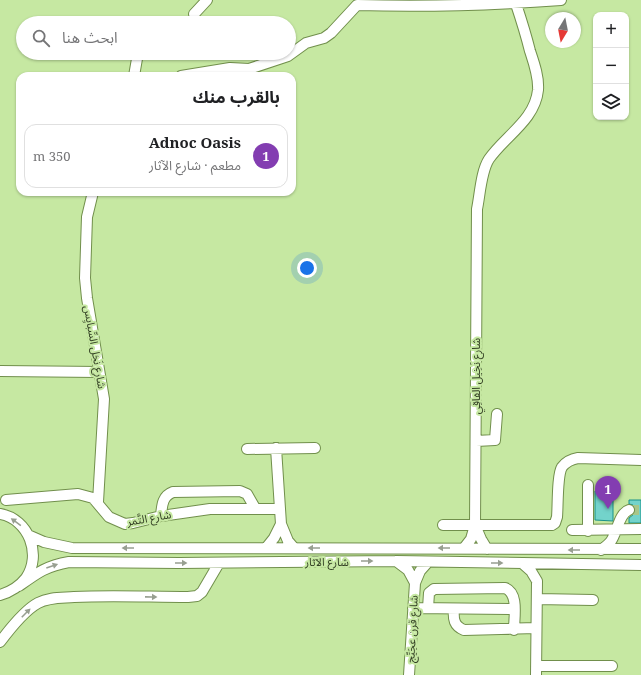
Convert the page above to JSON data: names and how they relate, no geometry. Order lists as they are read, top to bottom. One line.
{"streets":{"street":["شارع نَخل السِّبايِس","شارع نَخِيل الفاقِي","شارع التَّمر","شارع الآثار","شارع قرن عجَيِّج"]},"crossings":[["شارع نَخل السِّبايِس","شارع التَّمر"],["شارع نَخِيل الفاقِي","شارع الآثار"],["شارع الآثار","شارع قرن عجَيِّج"]],"north":"bottom","page":{"map_buttons":["+","−"],"search":"ابحث هنا","heading":"بالقرب منك","list":[{"mark":"1","name":"Adnoc Oasis","note":"مطعم · شارع الآثار","value":"350 m"}],"pins":"1"}}
